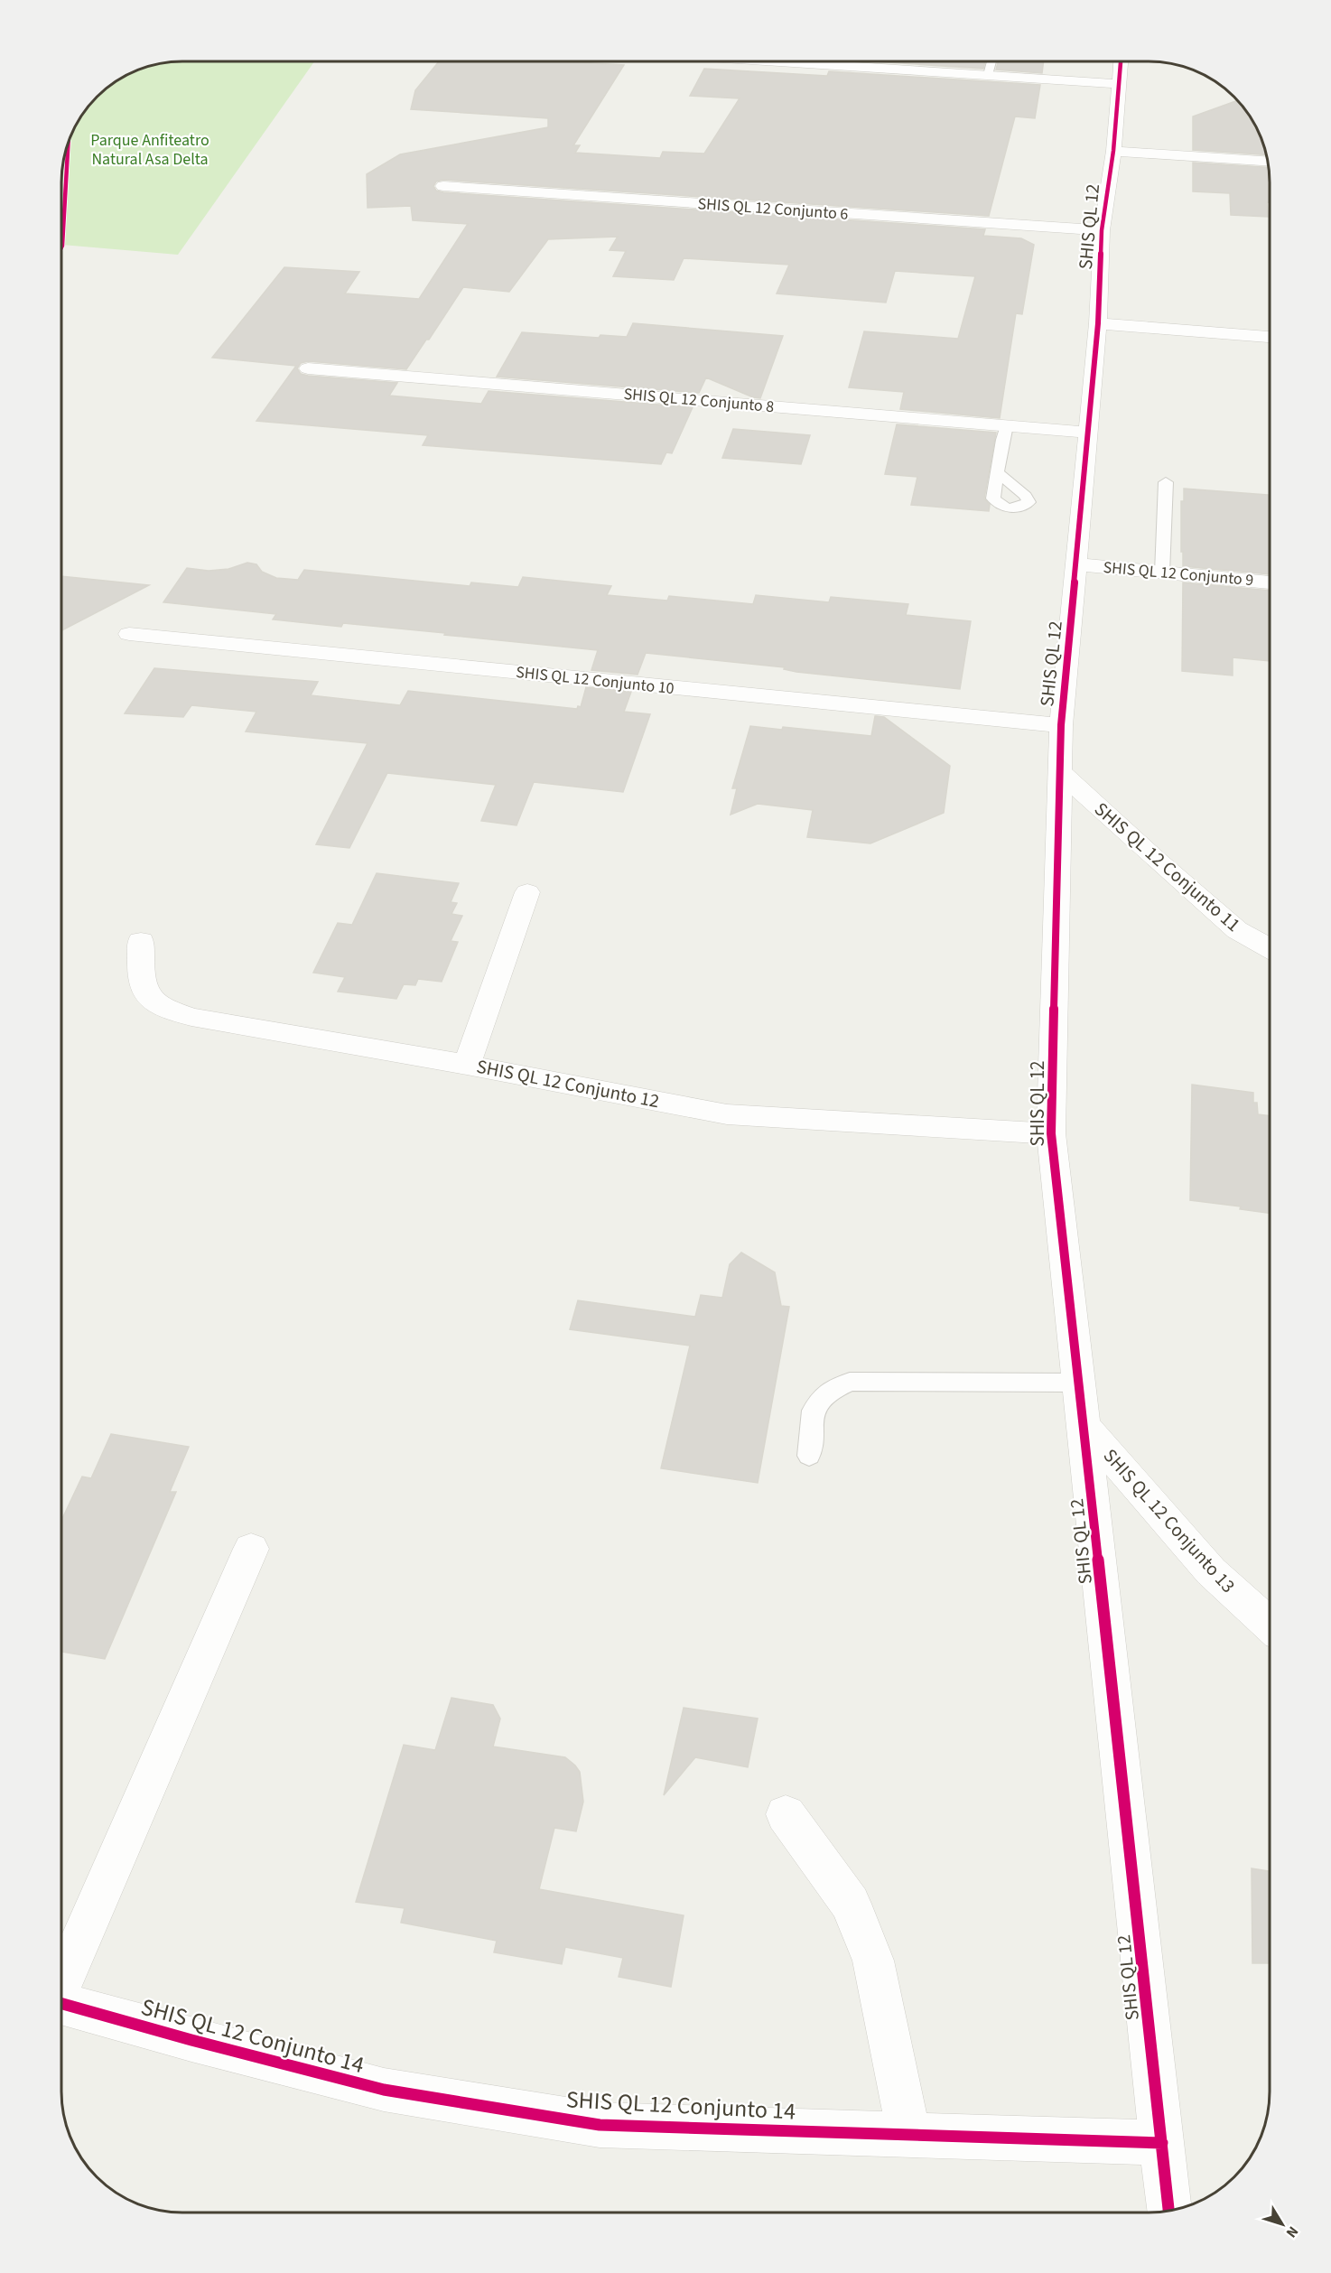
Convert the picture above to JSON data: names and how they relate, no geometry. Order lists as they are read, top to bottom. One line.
{"streets":{"street":["SHIS QL 12 Conjunto 6","SHIS QL 12","SHIS QL 12 Conjunto 8","SHIS QL 12 Conjunto 9","SHIS QL 12 Conjunto 10","SHIS QL 12 Conjunto 11","SHIS QL 12 Conjunto 12","SHIS QL 12 Conjunto 13","SHIS QL 12 Conjunto 14"]},"crossings":[["SHIS QL 12 Conjunto 6","SHIS QL 12"],["SHIS QL 12","SHIS QL 12 Conjunto 8"],["SHIS QL 12","SHIS QL 12 Conjunto 9"],["SHIS QL 12","SHIS QL 12 Conjunto 10"],["SHIS QL 12","SHIS QL 12 Conjunto 11"],["SHIS QL 12","SHIS QL 12 Conjunto 12"],["SHIS QL 12","SHIS QL 12 Conjunto 13"],["SHIS QL 12","SHIS QL 12 Conjunto 14"]],"parks":["Parque Anfiteatro Natural Asa Delta"],"north":"bottom right"}
